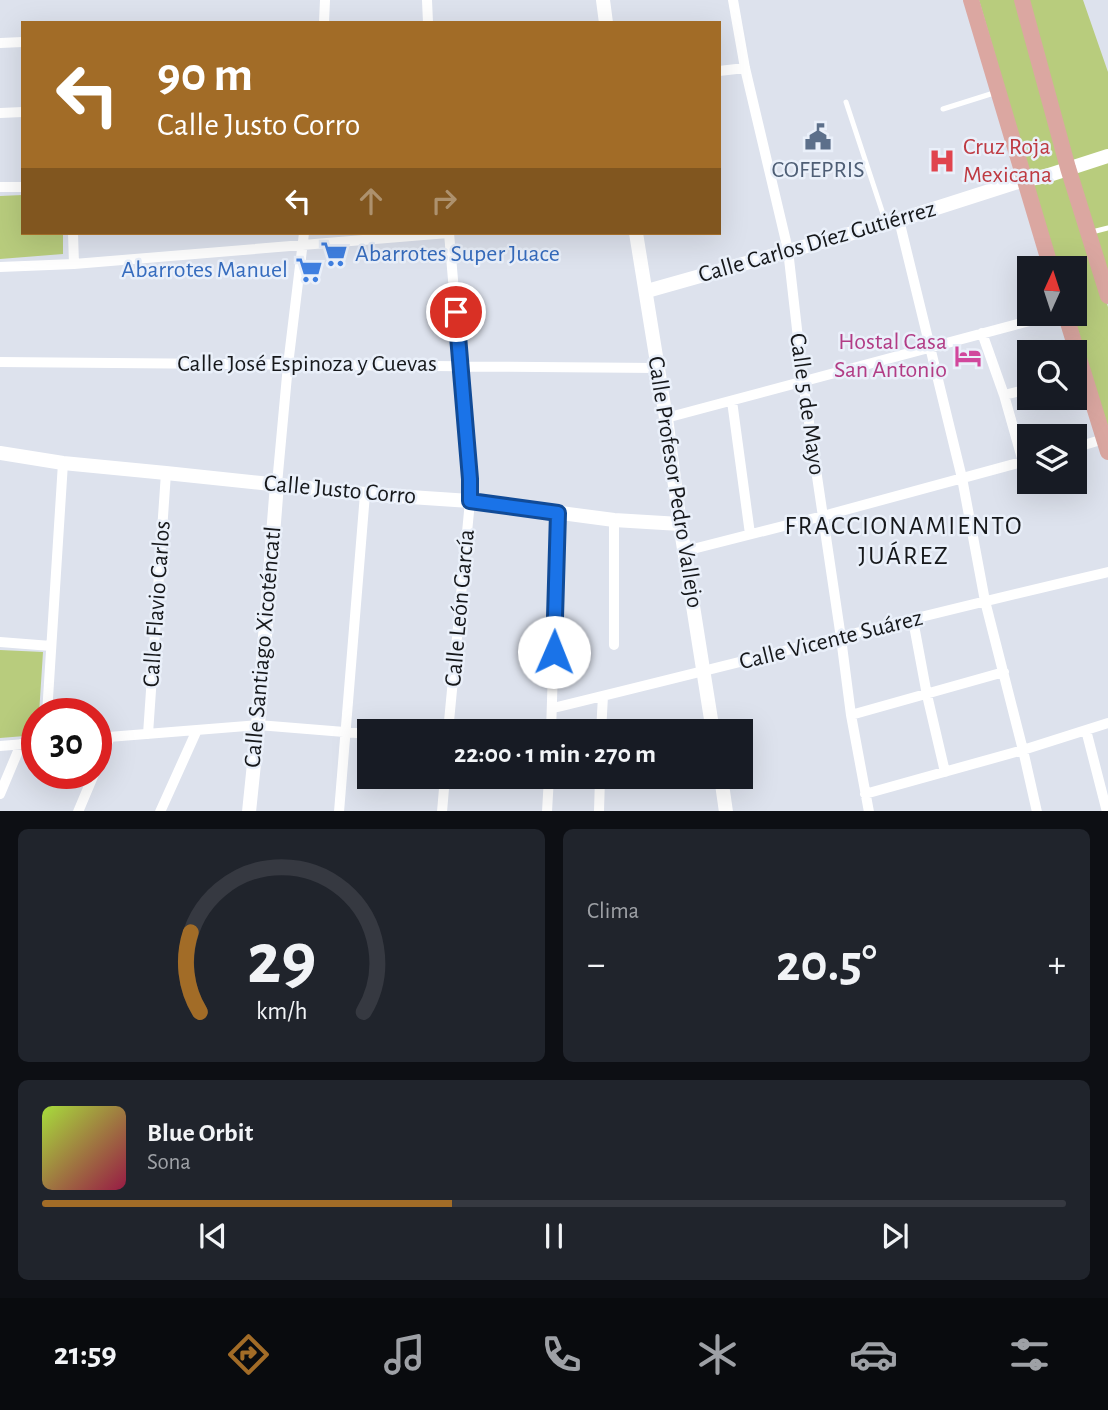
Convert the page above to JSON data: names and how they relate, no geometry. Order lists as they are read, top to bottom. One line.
{"streets":{"street":["Calle Carlos Díez Gutiérrez","Calle José Espinoza y Cuevas","Calle 5 de Mayo","Calle Profesor Pedro Vallejo","Calle Justo Corro","Calle Flavio Carlos","Calle León García","Calle Vicente Suárez","Calle Santiago Xicoténcatl"]},"crossings":[["Calle Carlos Díez Gutiérrez","Calle 5 de Mayo"],["Calle Carlos Díez Gutiérrez","Calle Profesor Pedro Vallejo"],["Calle José Espinoza y Cuevas","Calle Profesor Pedro Vallejo"],["Calle José Espinoza y Cuevas","Calle León García"],["Calle José Espinoza y Cuevas","Calle Santiago Xicoténcatl"],["Calle 5 de Mayo","Calle Vicente Suárez"],["Calle Profesor Pedro Vallejo","Calle Justo Corro"],["Calle Profesor Pedro Vallejo","Calle Vicente Suárez"],["Calle Justo Corro","Calle Flavio Carlos"],["Calle Justo Corro","Calle León García"],["Calle Justo Corro","Calle Santiago Xicoténcatl"]],"districts":["FRACCIONAMIENTO JUÁREZ"],"places":{"public building":["COFEPRIS"],"hospital":["Cruz Roja Mexicana"],"supermarket":["Abarrotes Super Juace","Abarrotes Manuel"],"hotel":["Hostal Casa San Antonio"]},"north":"top","page":{"turn":["90 m","Calle Justo Corro"],"limit":"30","trip":"22:00 · 1 min · 270 m","tile":"Clima","heat":["−","20.5°","+"],"song":["Blue Orbit","Sona"],"tabs":"21:59","gauge":["29","km/h"]}}
